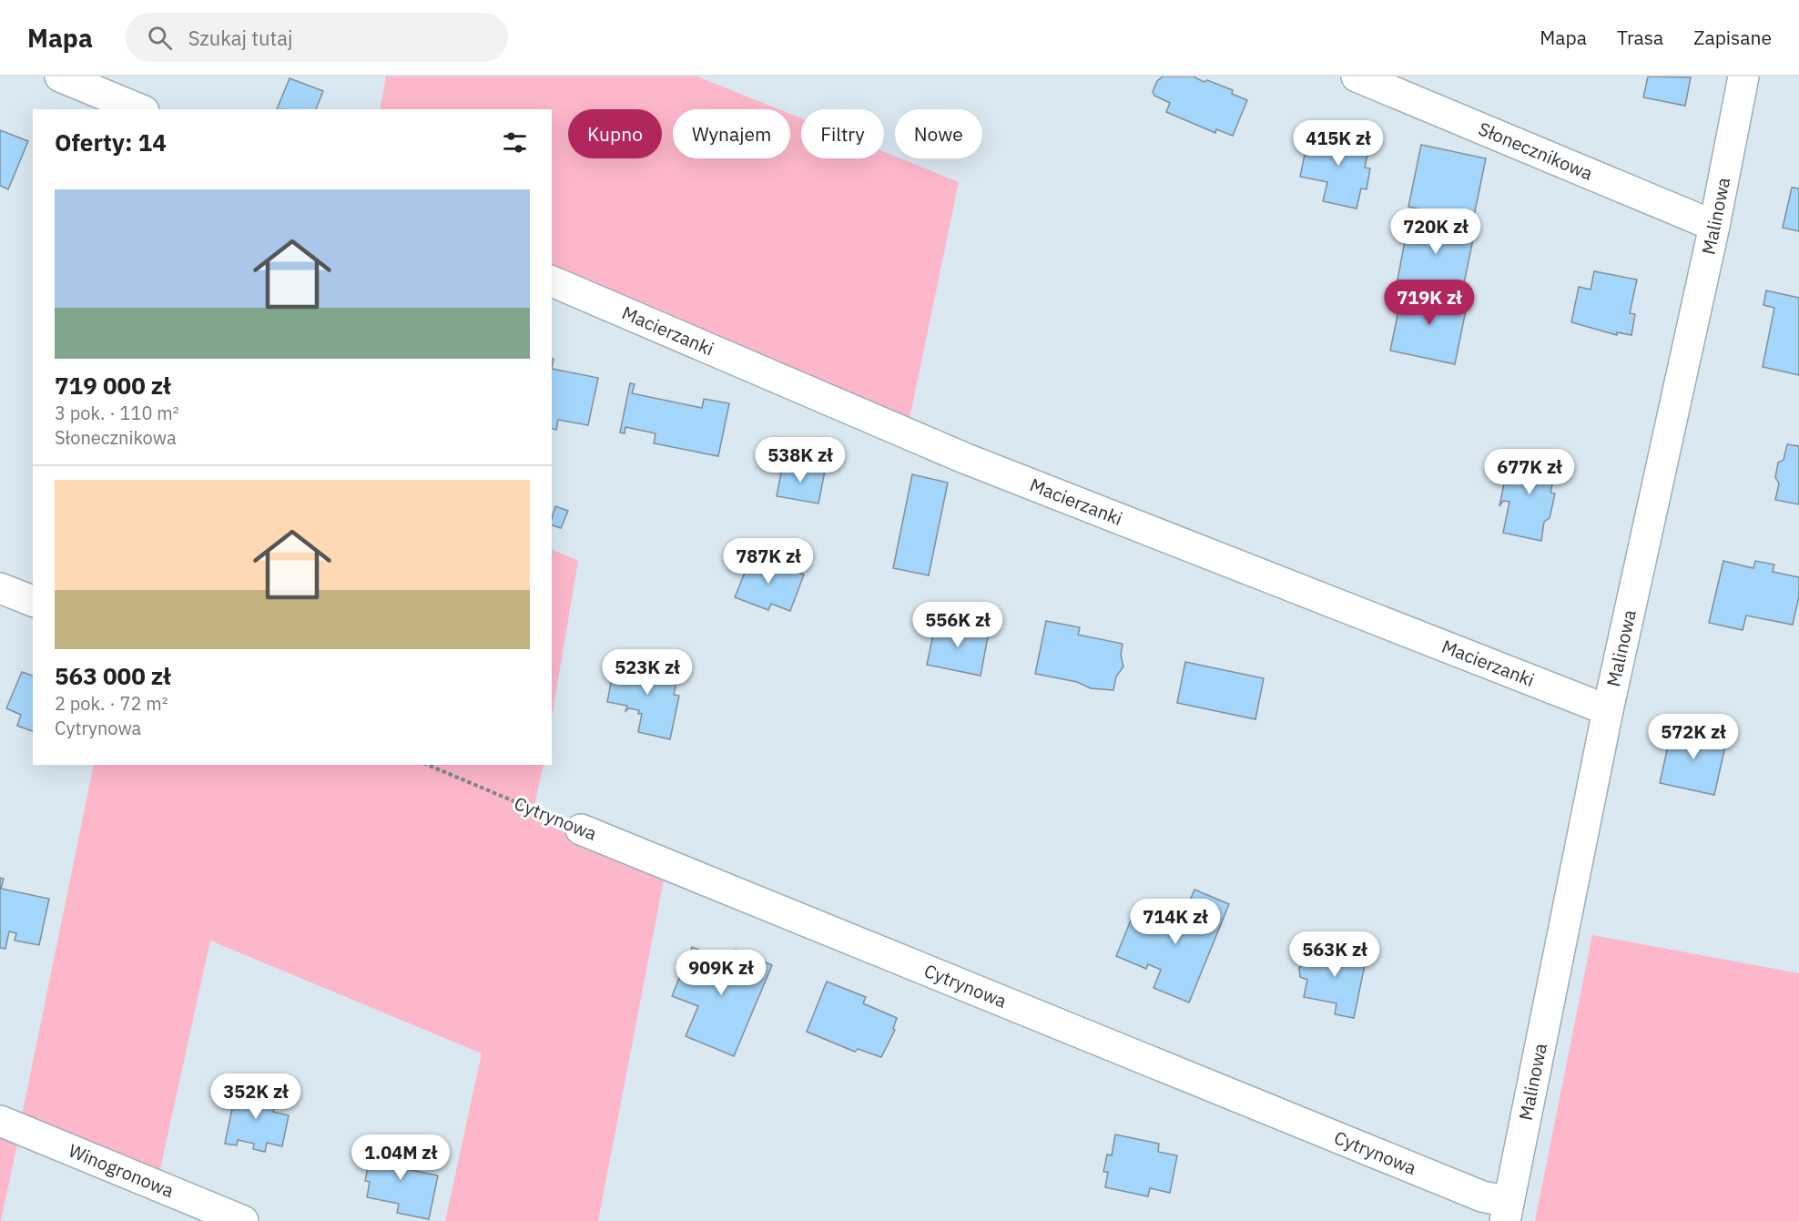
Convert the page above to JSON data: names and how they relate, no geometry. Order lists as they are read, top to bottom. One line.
{"streets":{"street":["Słonecznikowa","Malinowa","Macierzanki","Cytrynowa","Winogronowa"]},"crossings":[["Słonecznikowa","Malinowa"],["Malinowa","Macierzanki"],["Malinowa","Cytrynowa"]],"page":{"header":"Mapa","search":"Szukaj tutaj","nav":["Mapa","Trasa","Zapisane"],"chip":["Kupno","Wynajem","Filtry","Nowe"],"heading":"Oferty: 14","price":["415K zł","720K zł","719K zł","538K zł","677K zł","787K zł","556K zł","523K zł","572K zł","714K zł","563K zł","909K zł","352K zł","1.04M zł"],"list":[{"name":"719 000 zł","note":"3 pok. · 110 m² · Słonecznikowa"},{"name":"563 000 zł","note":"2 pok. · 72 m² · Cytrynowa"}]}}
